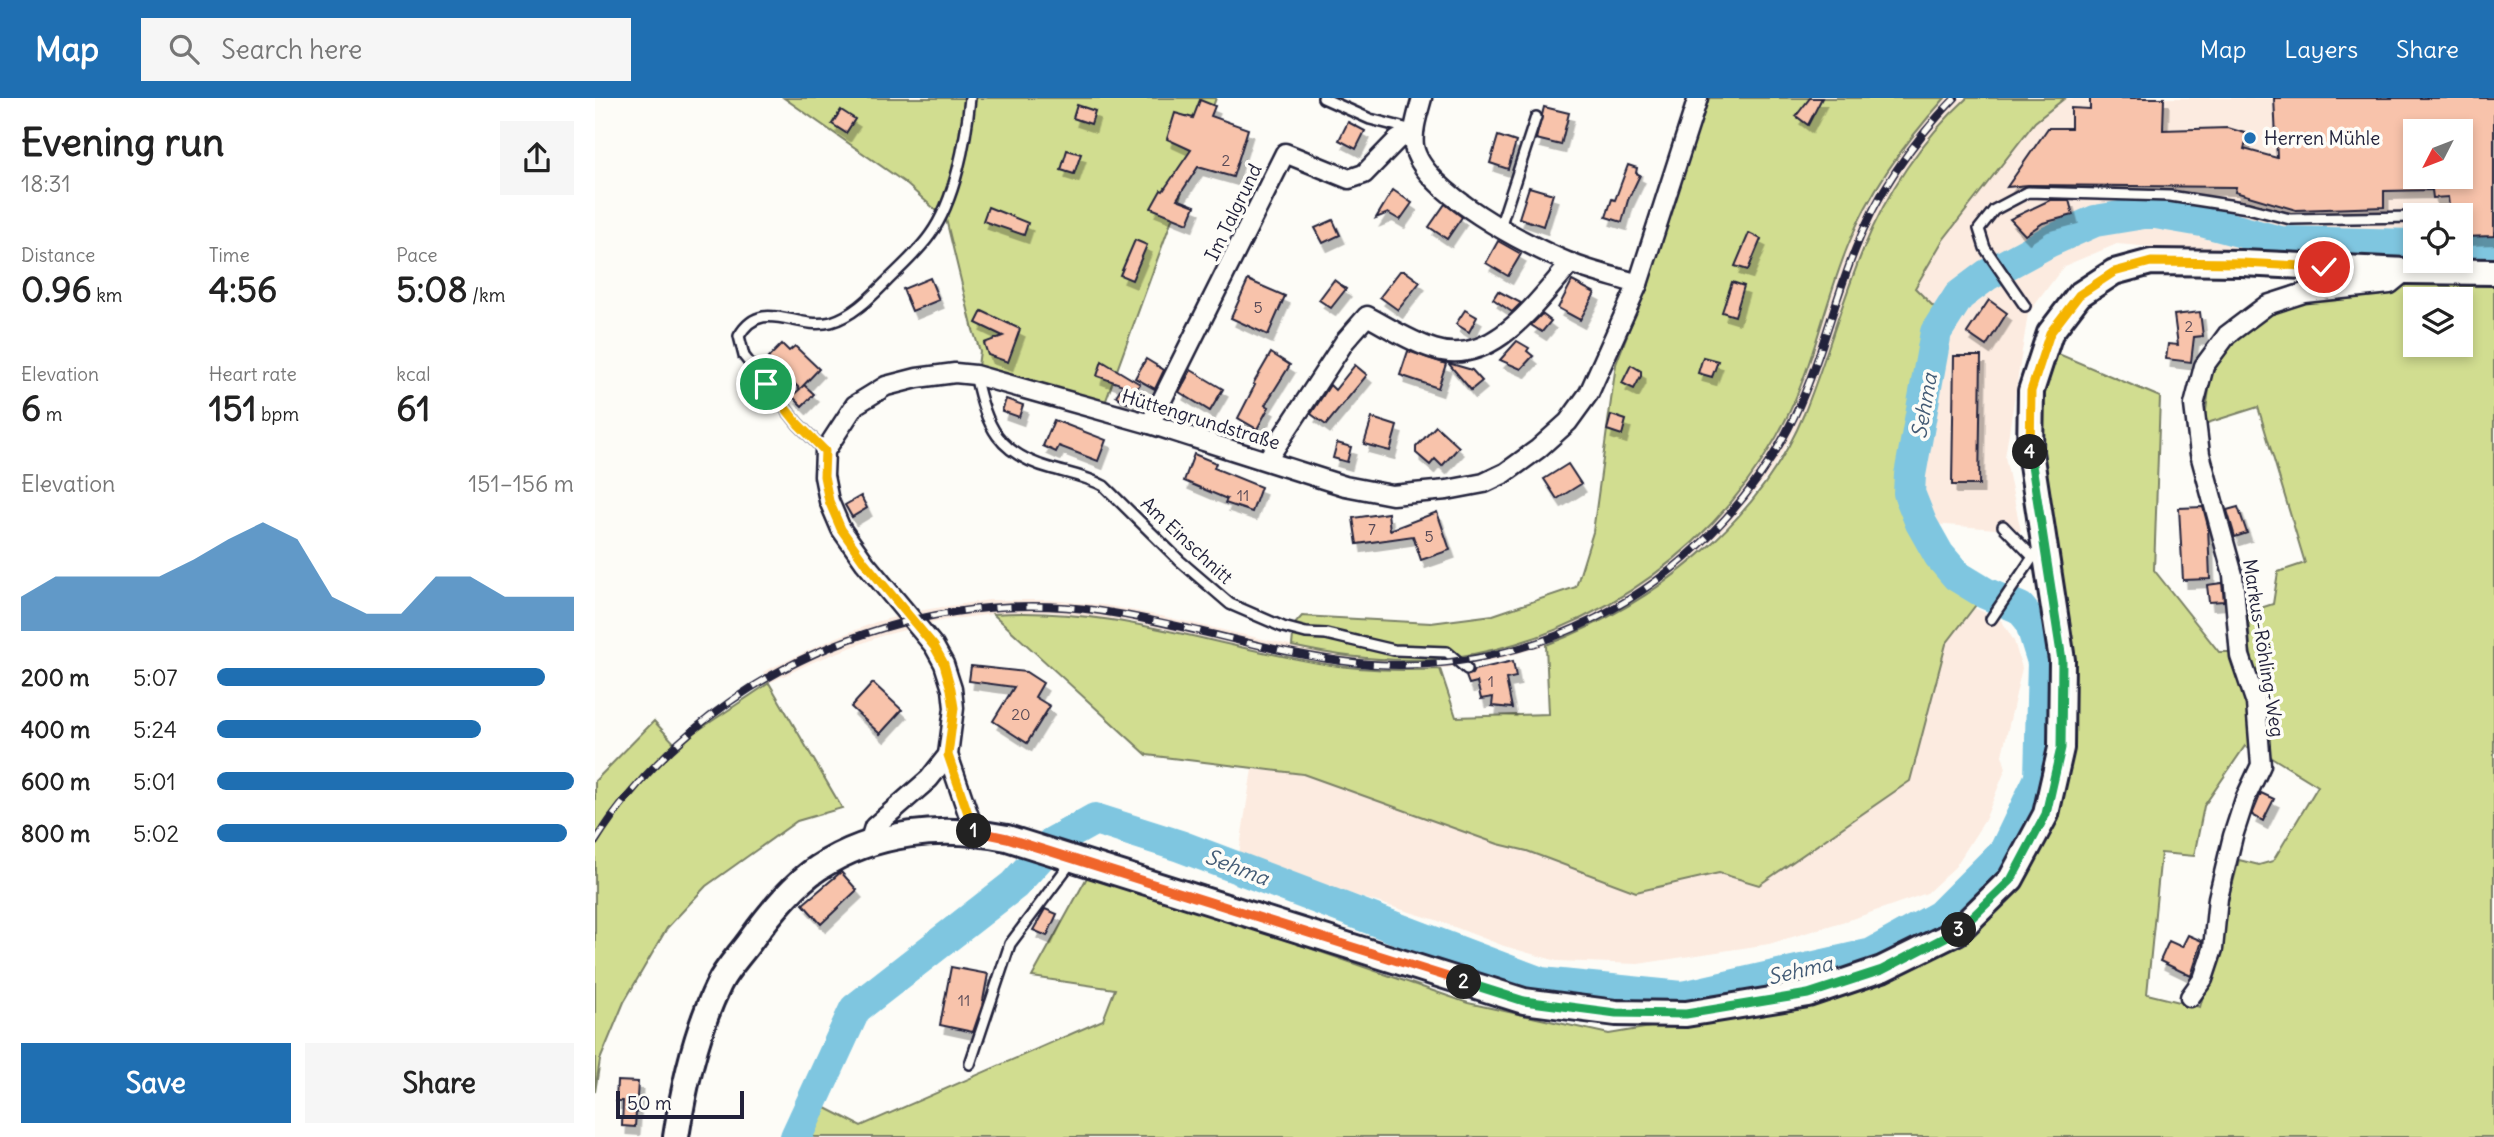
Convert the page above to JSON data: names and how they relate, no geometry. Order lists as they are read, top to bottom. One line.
{"streets":{"street":["Im Talgrund","Hüttengrundstraße","Markus-Röhling-Weg"],"lane":["Am Einschnitt"]},"crossings":[["Im Talgrund","Hüttengrundstraße"],["Hüttengrundstraße","Am Einschnitt"]],"water":["Sehma"],"places":["Herren Mühle"],"house_numbers":["2","5","2","11","7","5","1","20","11"],"scale_bar":"50 m","north":"bottom left","page":{"header":"Map","search":"Search here","nav":["Map","Layers","Share"],"heading":["Evening run","18:31"],"stats":[["Distance","0.96 km"],["Time","4:56"],["Pace","5:08 /km"],["Elevation","6 m"],["Heart rate","151 bpm"],["kcal","61"]],"pins":["4","1","3","2"],"chart":["Elevation","151–156 m"],"list":[{"name":"200 m","note":"5:07"},{"name":"400 m","note":"5:24"},{"name":"600 m","note":"5:01"},{"name":"800 m","note":"5:02"}],"buttons":["Save","Share"],"scale":"50 m"}}
